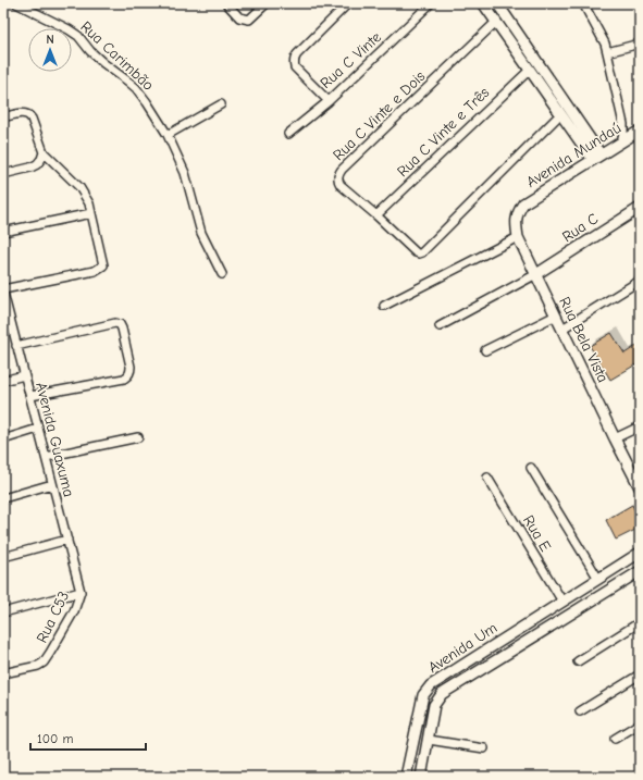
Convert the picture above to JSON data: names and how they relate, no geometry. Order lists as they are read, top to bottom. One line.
{"streets":{"street":["Rua Carimbão","Rua C Vinte","Rua C Vinte e Dois","Rua C Vinte e Três","Avenida Mundaú","Rua C","Rua Bela Vista","Avenida Guaxuma","Rua E","Rua C53","Avenida Um"]},"crossings":[["Rua C Vinte e Dois","Rua C Vinte e Três"],["Avenida Mundaú","Rua Bela Vista"],["Rua C","Rua Bela Vista"],["Avenida Guaxuma","Rua C53"],["Rua E","Avenida Um"]],"scale_bar":"100 m","north":"top"}
